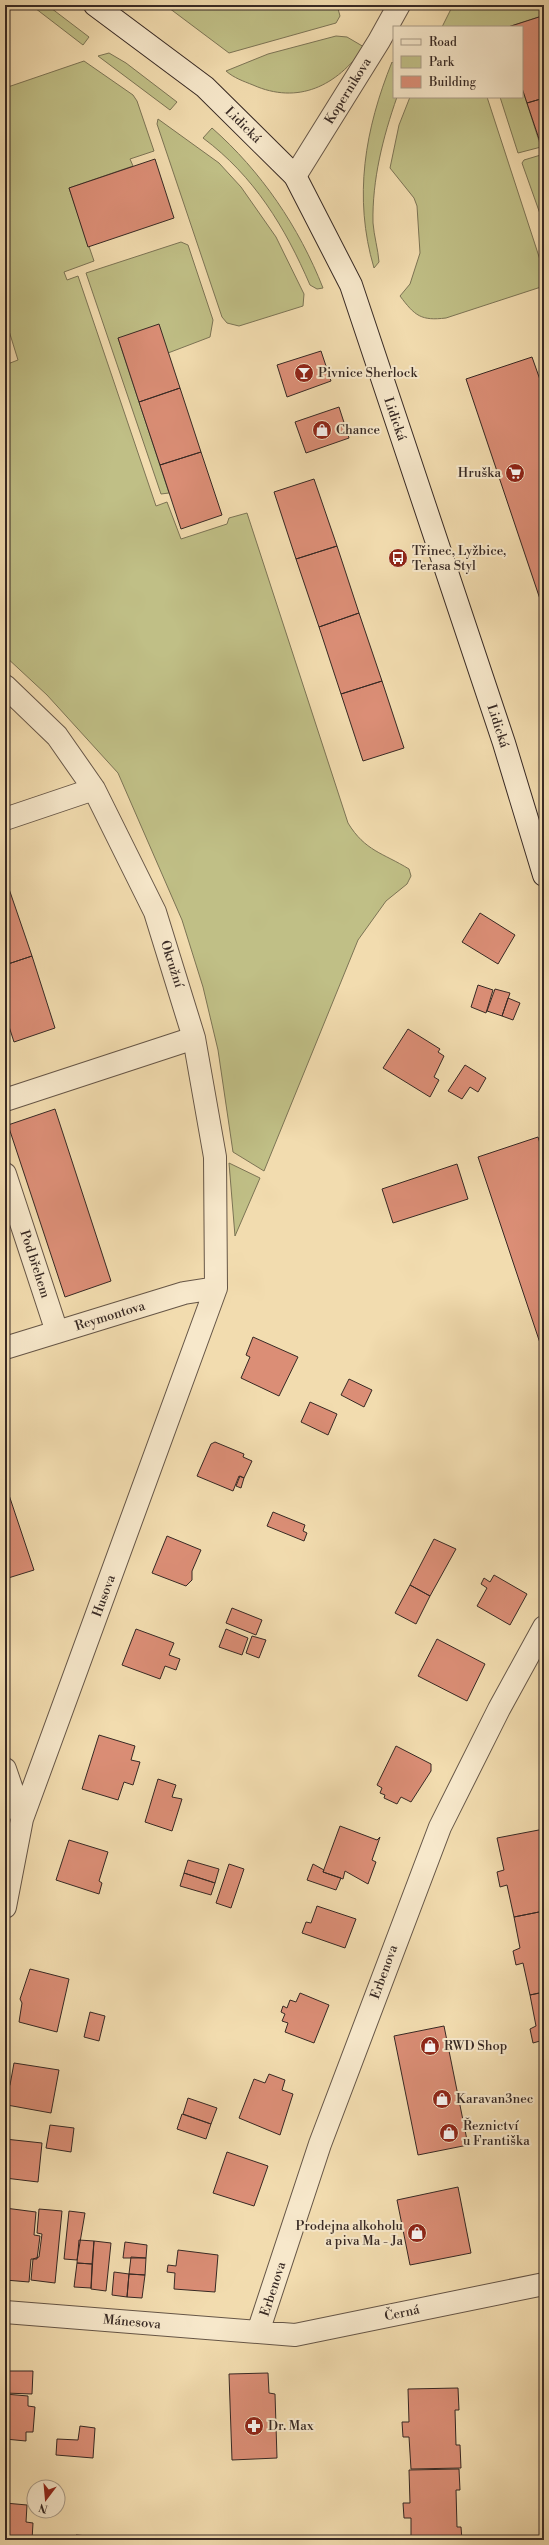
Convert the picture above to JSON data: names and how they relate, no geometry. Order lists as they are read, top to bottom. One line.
{"streets":{"street":["Kopernikova","Lidická","Okružní","Pod břehem","Reymontova","Husova","Erbenova","Černá","Mánesova"]},"crossings":[["Kopernikova","Lidická"],["Okružní","Reymontova"],["Okružní","Husova"],["Pod břehem","Reymontova"],["Reymontova","Husova"],["Erbenova","Černá"],["Erbenova","Mánesova"],["Černá","Mánesova"]],"places":{"bar":["Pivnice Sherlock"],"shop":["Chance","RWD Shop","Karavan3nec","Řeznictví u Františka","Prodejna alkoholu a piva Ma - Ja"],"supermarket":["Hruška"],"bus stop":["Třinec, Lyžbice, Terasa Styl"],"pharmacy":["Dr. Max"]},"legend":["Road","Park","Building"],"north":"bottom"}
